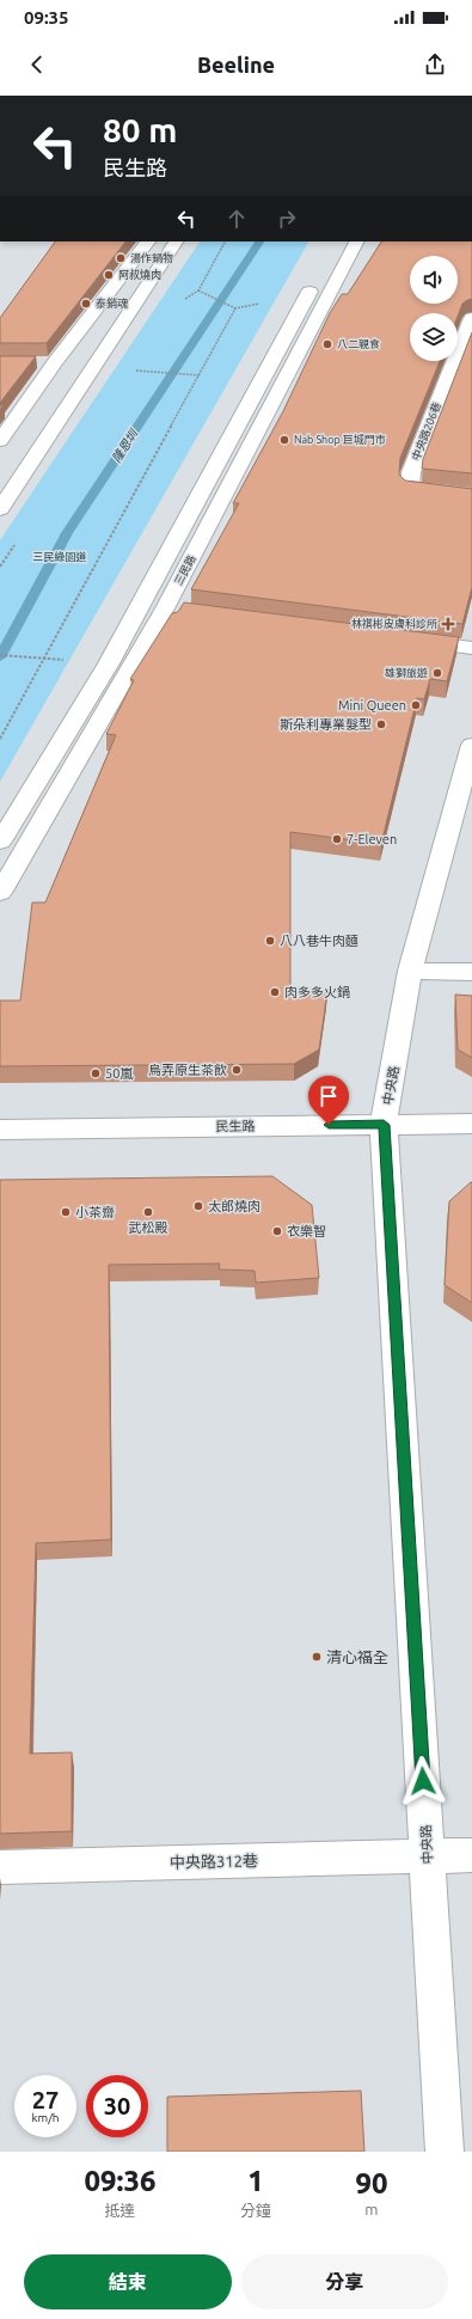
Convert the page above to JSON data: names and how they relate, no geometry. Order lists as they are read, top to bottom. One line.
{"streets":{"street":["中央路206巷","三民路","中央路","民生路","中央路312巷"]},"crossings":[["中央路","民生路"],["中央路","中央路312巷"]],"water":["隆恩圳"],"parks":["三民綠園道"],"places":{"other":["湯作鍋物","阿叔燒肉","泰銷魂","八二親食","Nab Shop 巨城門市","雄獅旅遊","Mini Queen","斯朵利專業髮型","7-Eleven","八八巷牛肉麵","肉多多火鍋","烏弄原生茶飲","50嵐","太郎燒肉","小茶齋","武松殿","衣樂智","清心福全"],"health":["林祺彬皮膚科診所"]},"page":{"status":"09:35","header":"Beeline","turn":["80 m","民生路"],"speed":"27 km/h","limit":"30","eta":["09:36","抵達","1","分鐘","90","m"],"buttons":["結束","分享"]}}
